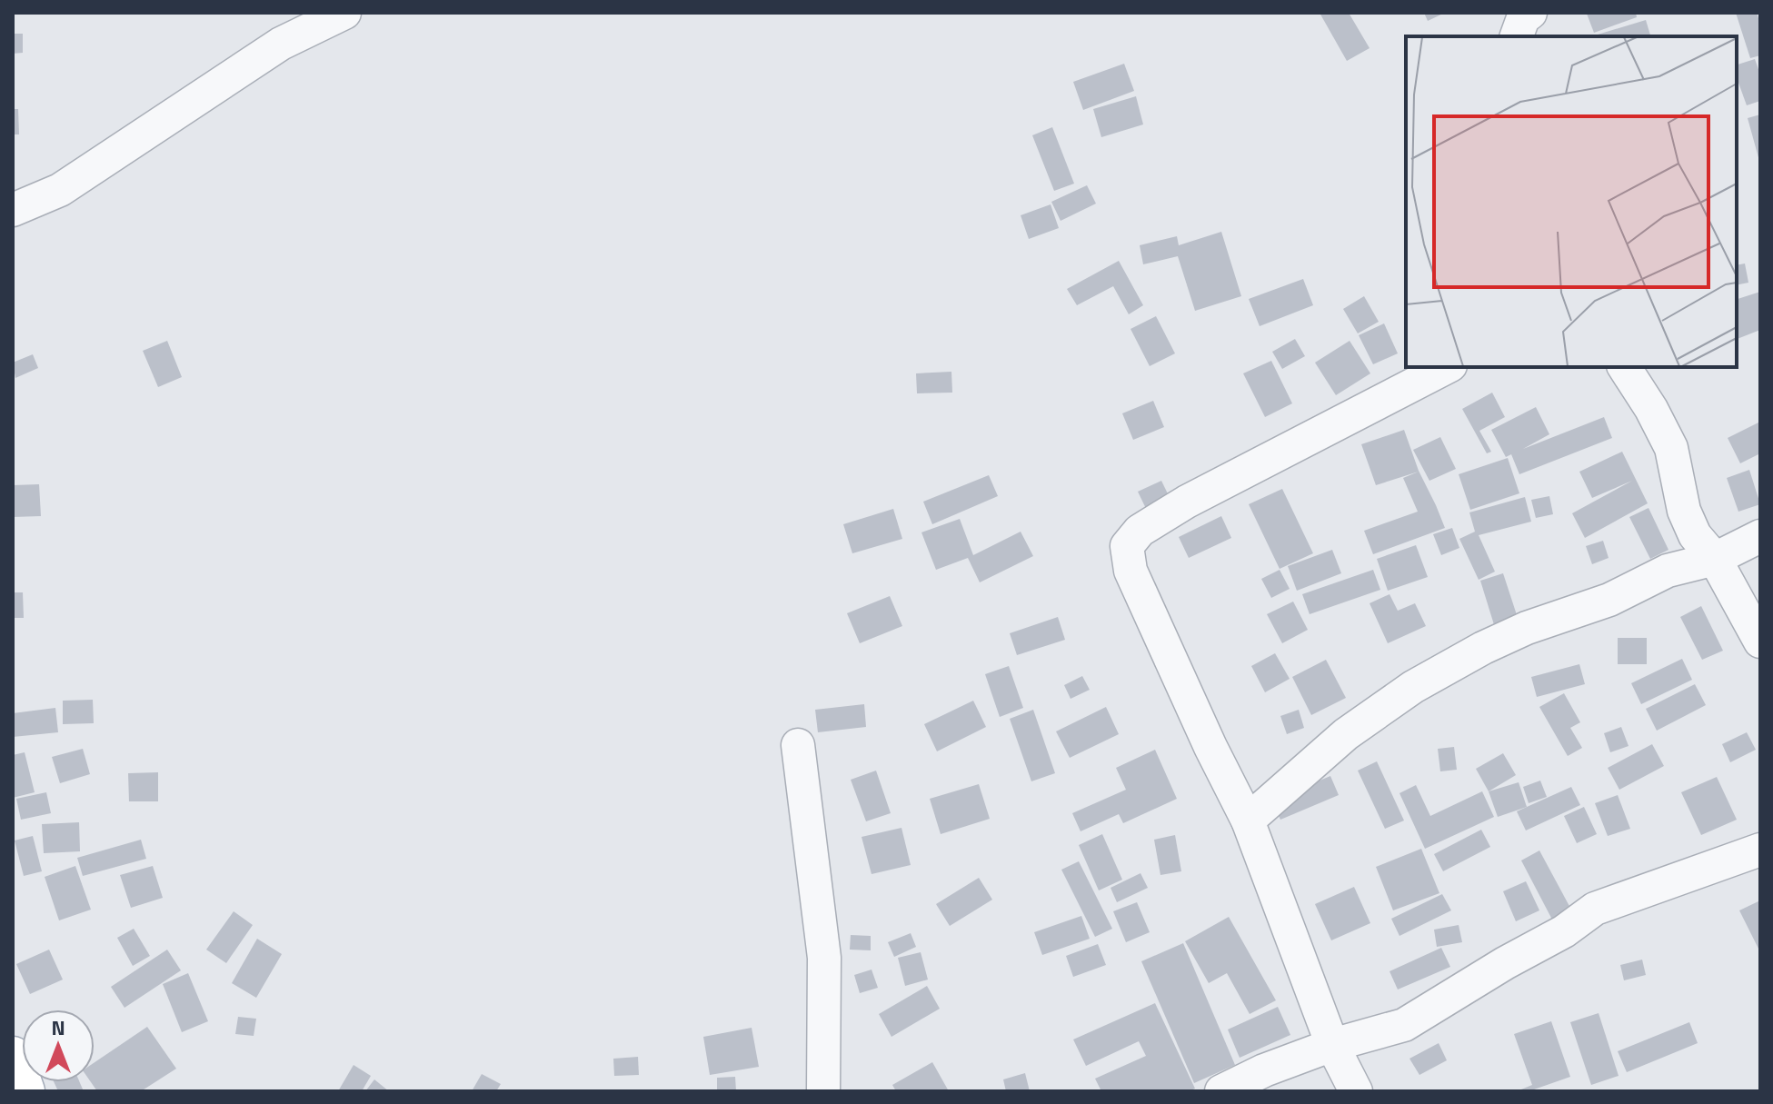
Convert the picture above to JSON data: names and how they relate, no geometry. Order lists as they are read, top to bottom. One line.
{"north":"top"}
